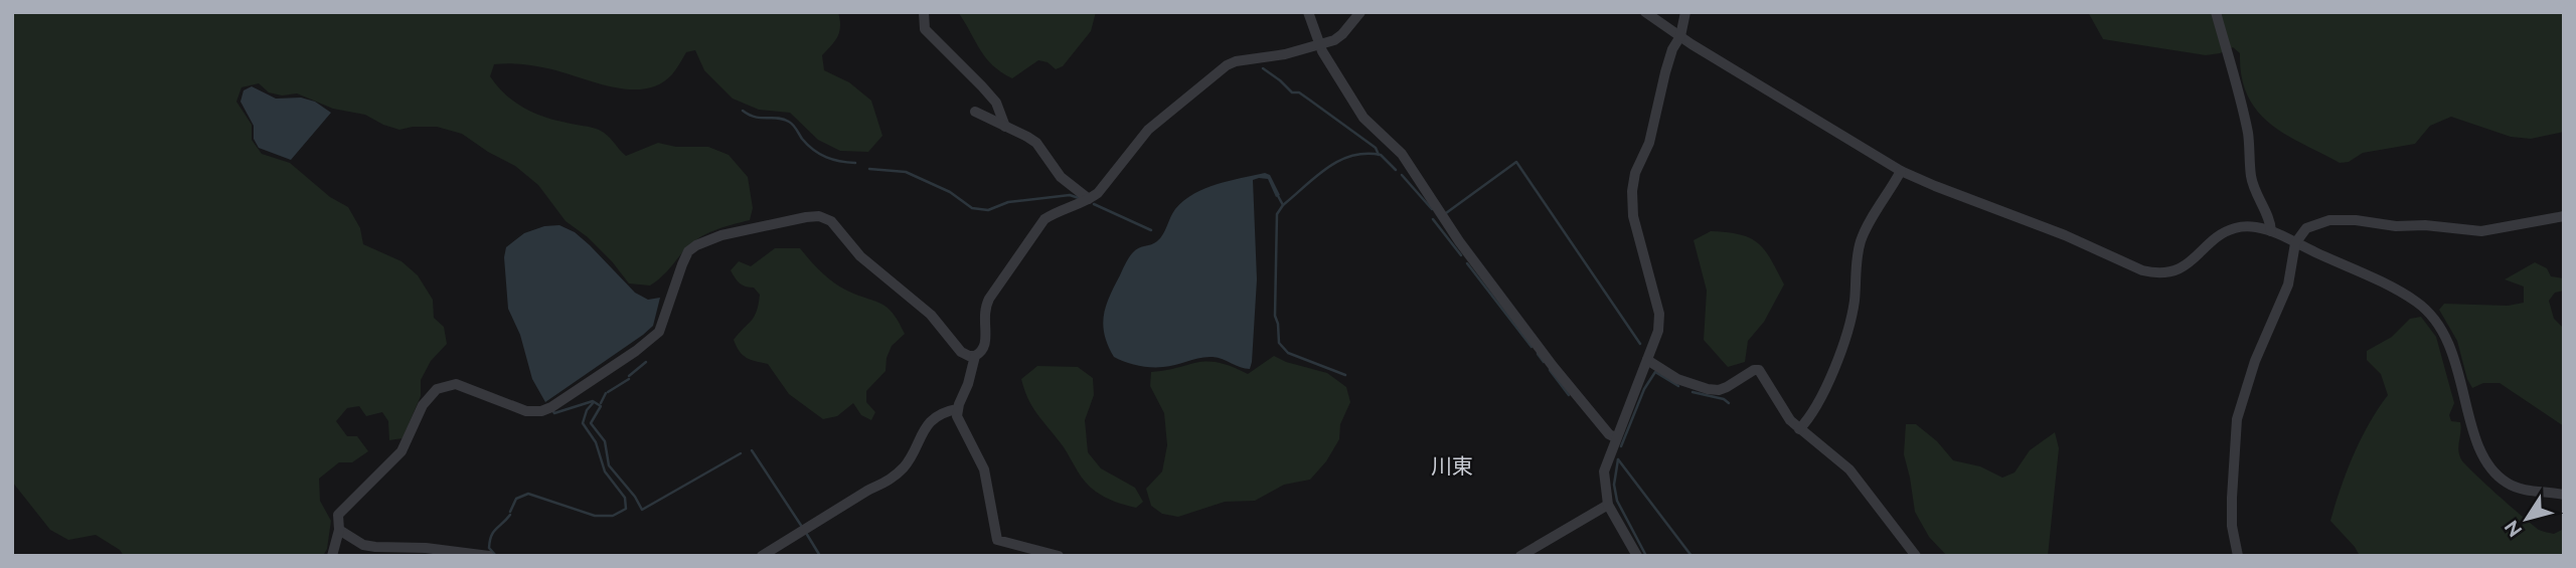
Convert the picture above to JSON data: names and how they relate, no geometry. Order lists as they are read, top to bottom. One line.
{"districts":["川東"],"north":"bottom left"}
